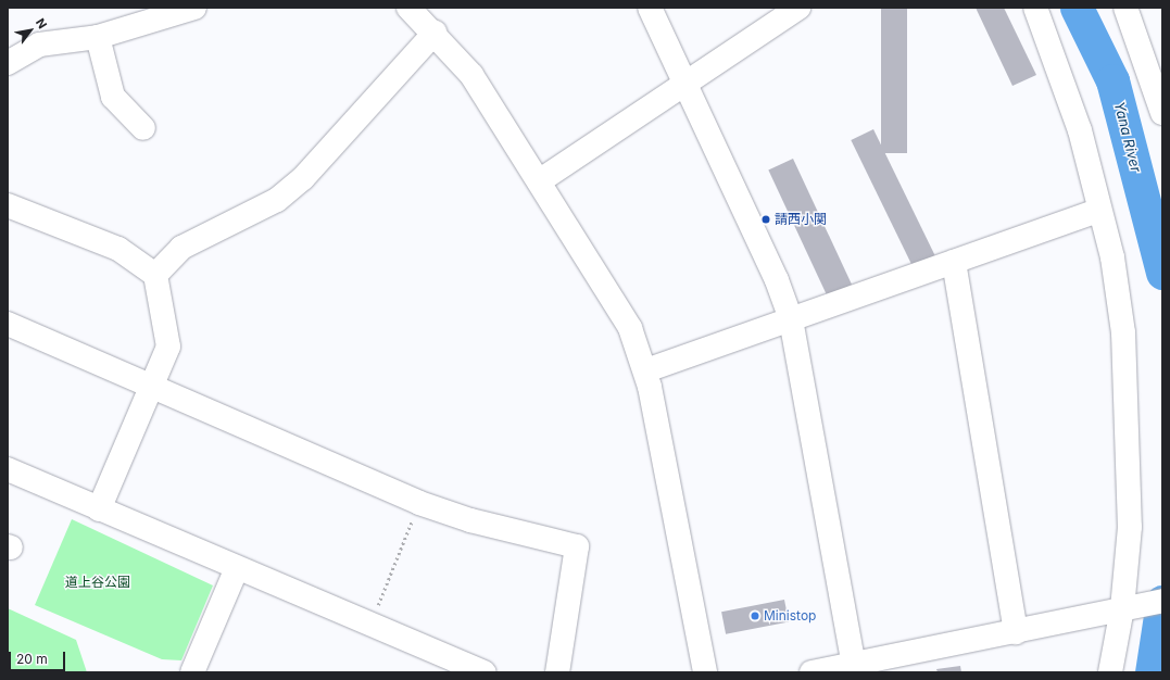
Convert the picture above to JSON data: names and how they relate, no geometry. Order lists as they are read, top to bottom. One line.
{"water":["Yana River"],"parks":["道上谷公園"],"places":["請西小関","Ministop"],"scale_bar":"20 m","north":"top right"}
